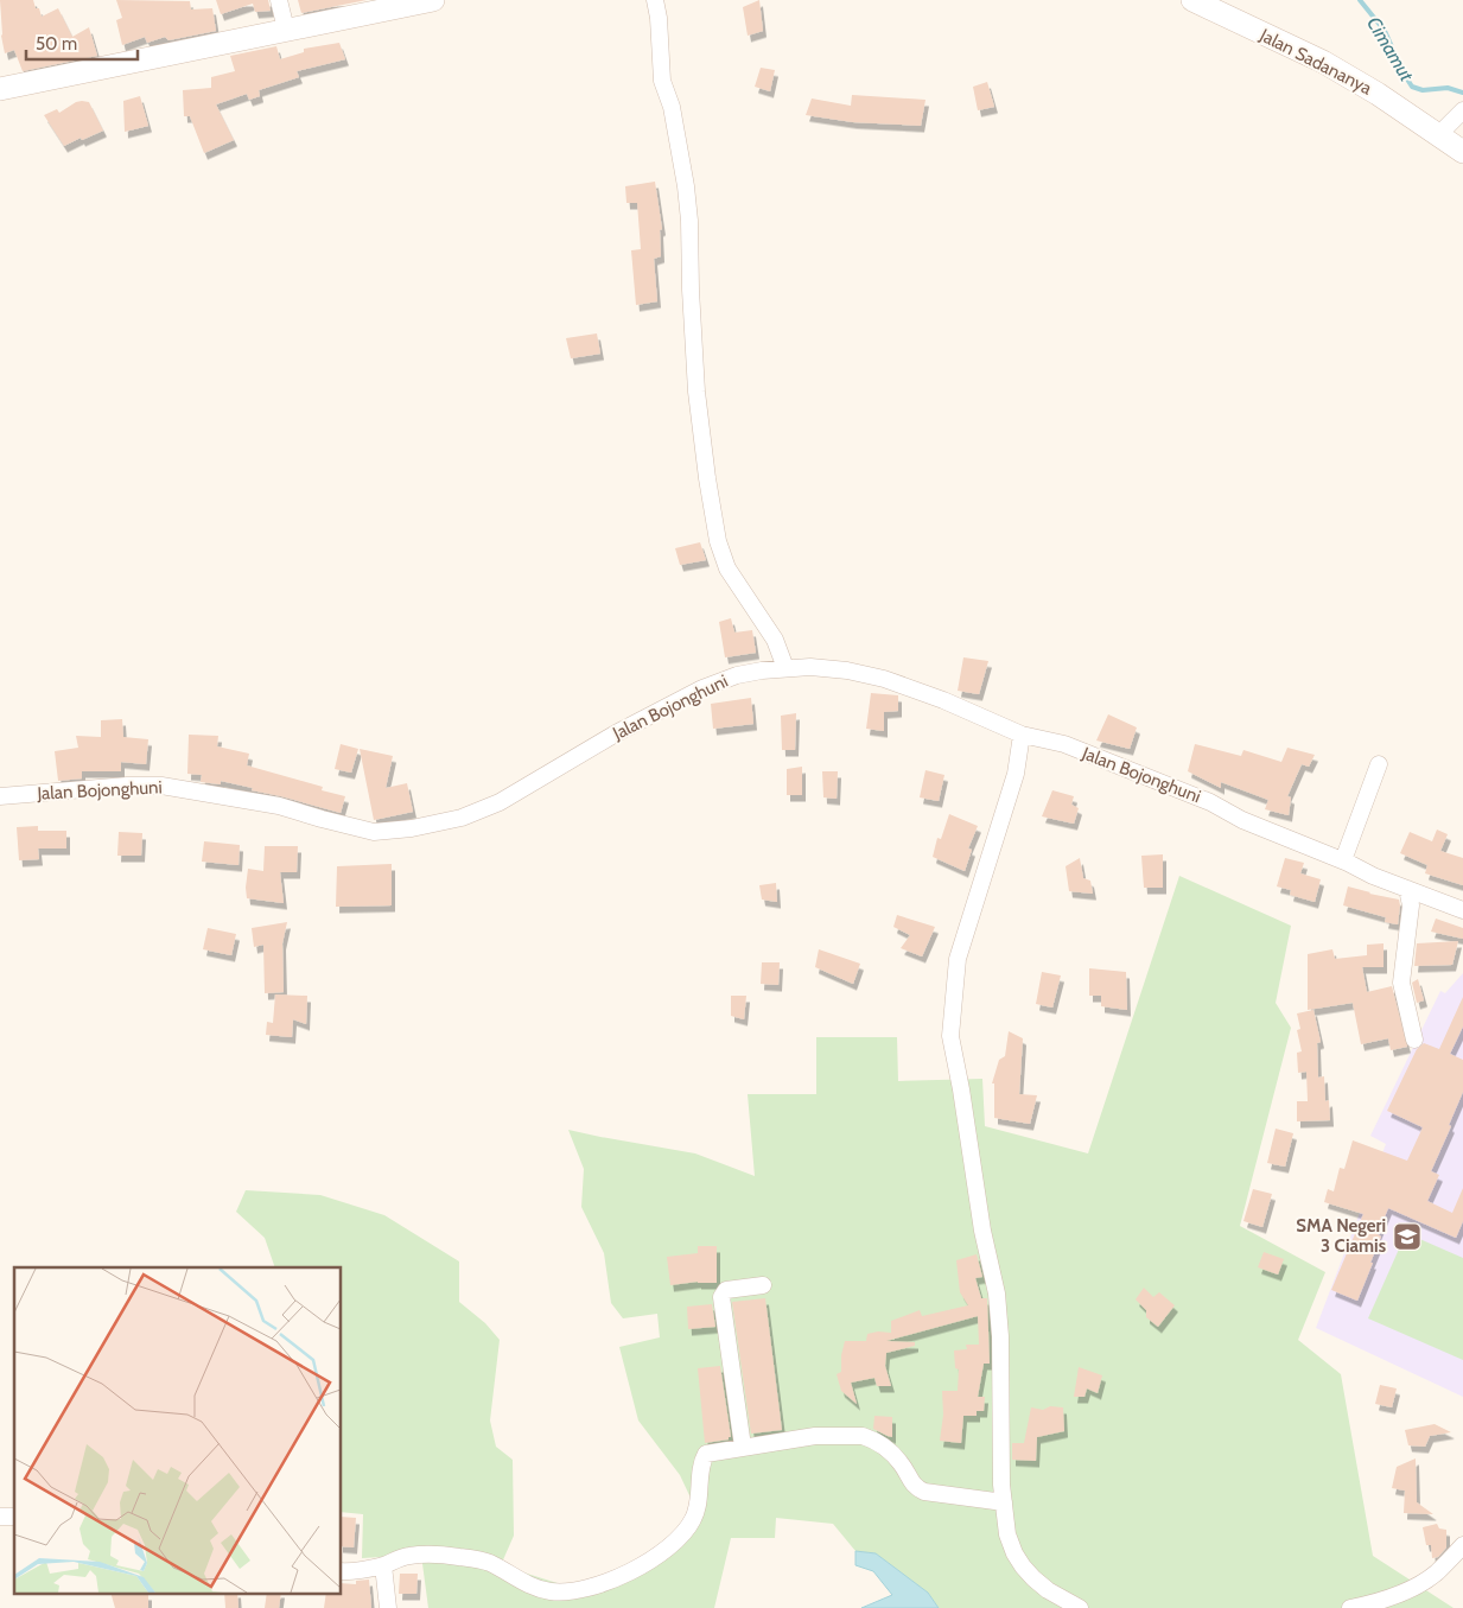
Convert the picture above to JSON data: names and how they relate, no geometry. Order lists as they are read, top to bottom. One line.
{"streets":{"street":["Jalan Sadananya","Jalan Bojonghuni"]},"water":["Cimamut"],"places":{"school or university":["SMA Negeri 3 Ciamis"]},"scale_bar":"50 m"}
